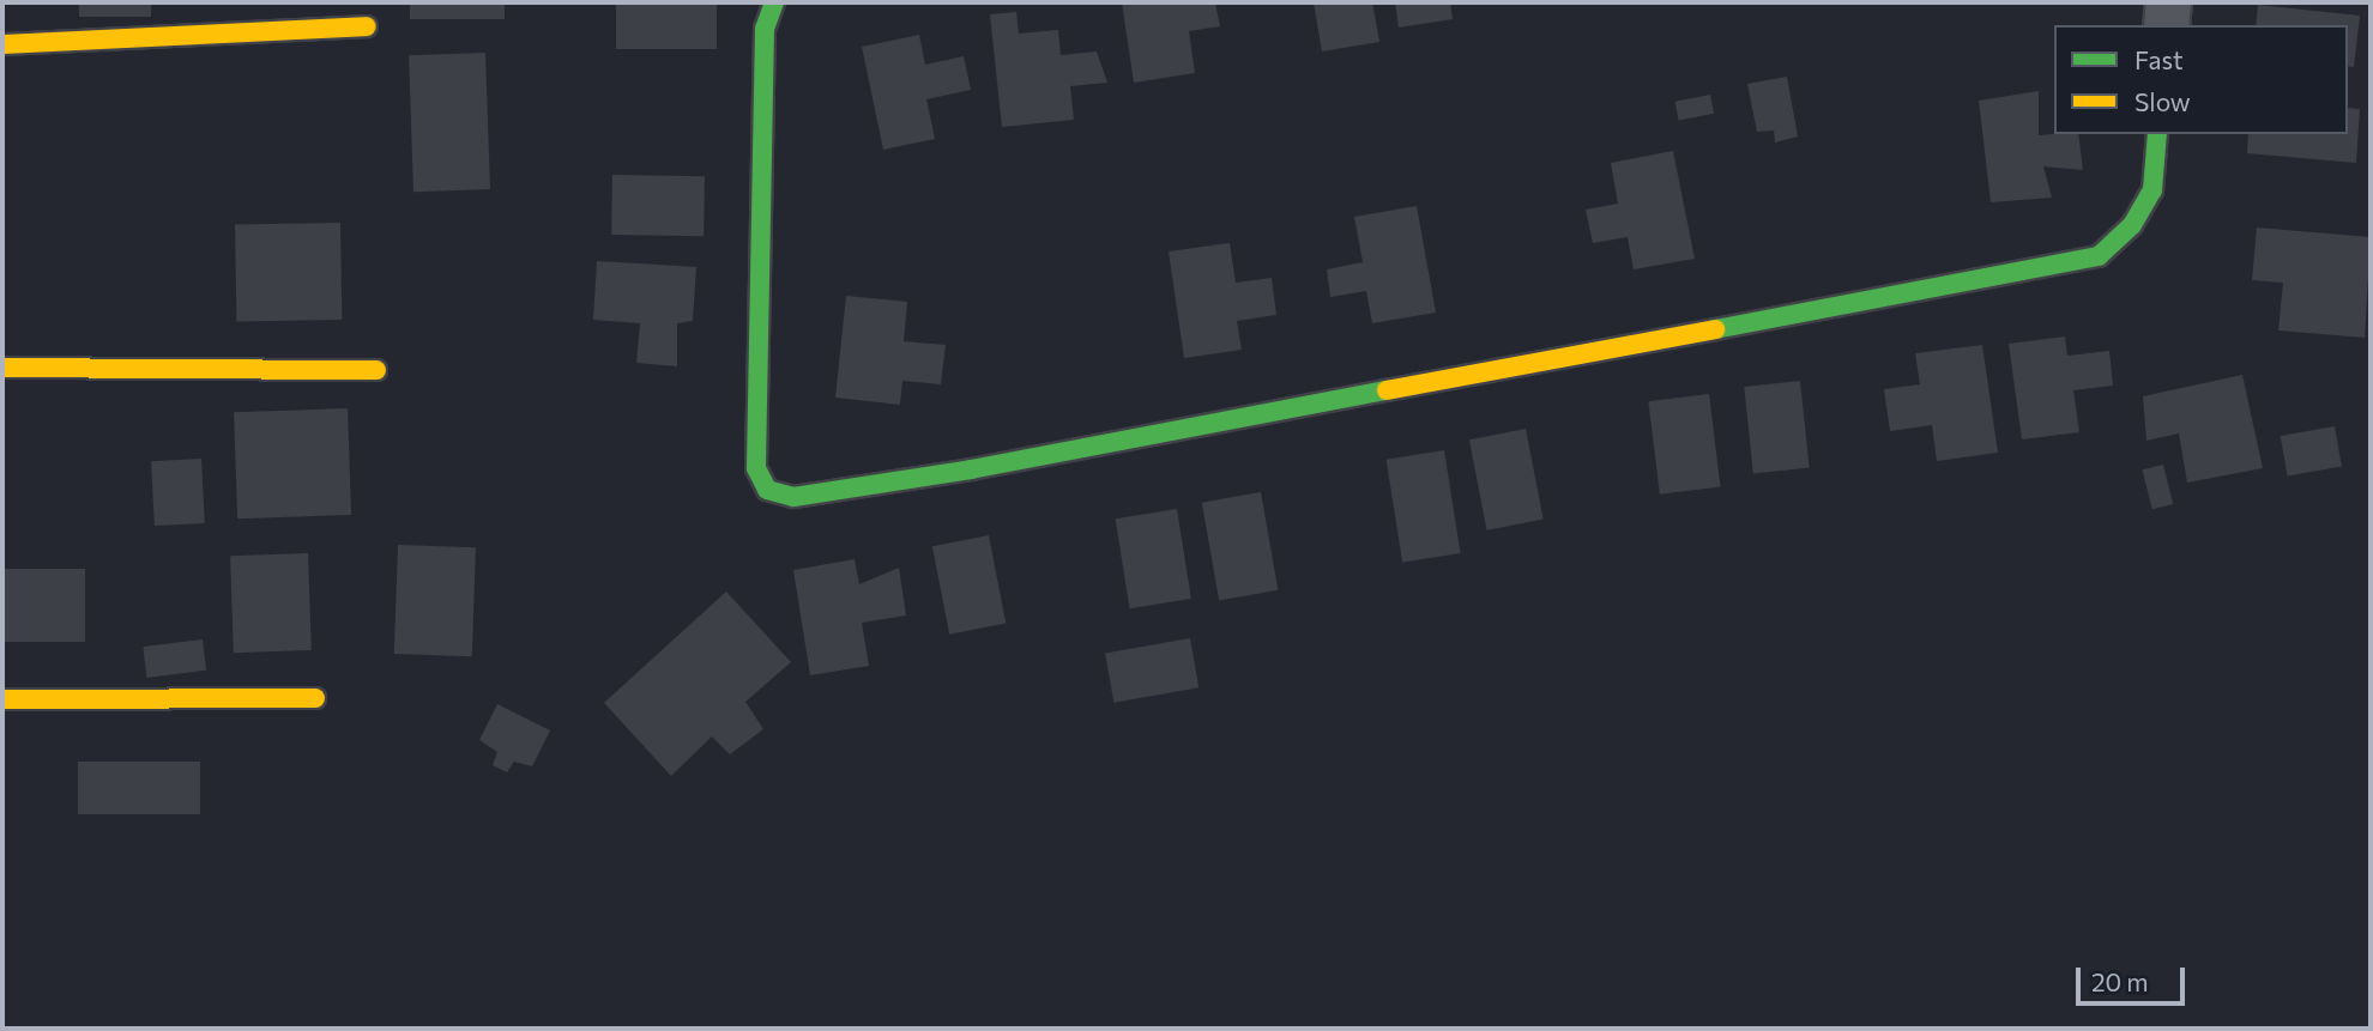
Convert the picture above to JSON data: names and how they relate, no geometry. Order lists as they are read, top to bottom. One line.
{"legend":["Fast","Slow"],"scale_bar":"20 m"}
